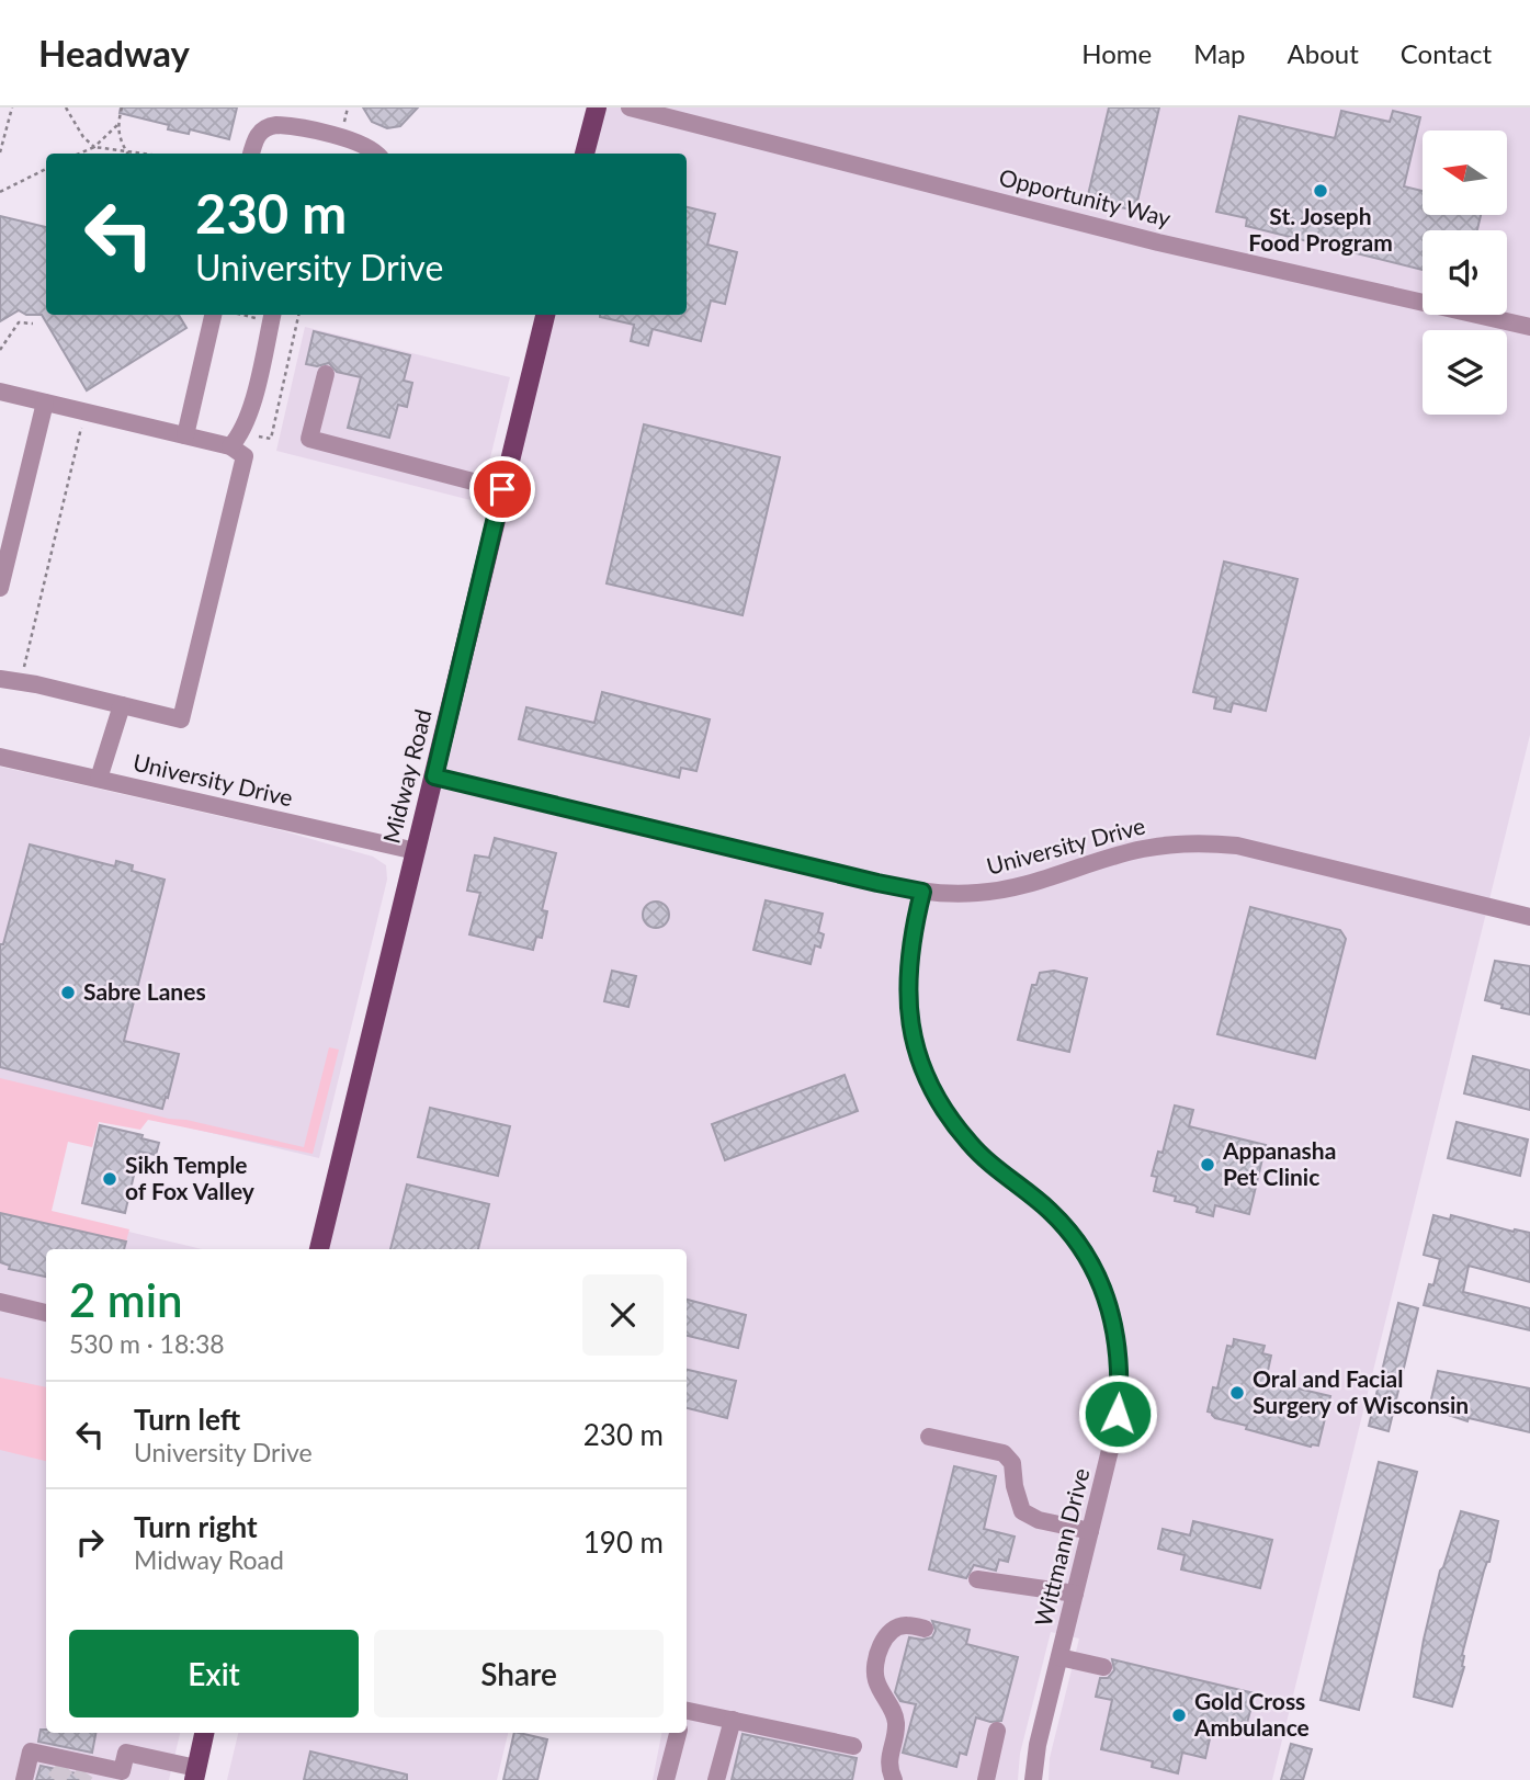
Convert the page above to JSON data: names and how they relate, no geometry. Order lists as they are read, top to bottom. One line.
{"streets":{"main road":["Midway Road"],"street":["Opportunity Way","University Drive","Wittmann Drive"]},"crossings":[["Midway Road","University Drive"],["University Drive","Wittmann Drive"]],"places":["St. Joseph Food Program","Sabre Lanes","Appanasha Pet Clinic","Sikh Temple of Fox Valley","Oral and Facial Surgery of Wisconsin","Gold Cross Ambulance"],"north":"left","page":{"header":"Headway","nav":["Home","Map","About","Contact"],"turn":["230 m","University Drive"],"heading":["2 min","530 m · 18:38"],"list":[{"name":"Turn left","note":"University Drive","value":"230 m"},{"name":"Turn right","note":"Midway Road","value":"190 m"}],"buttons":["Exit","Share"]}}
